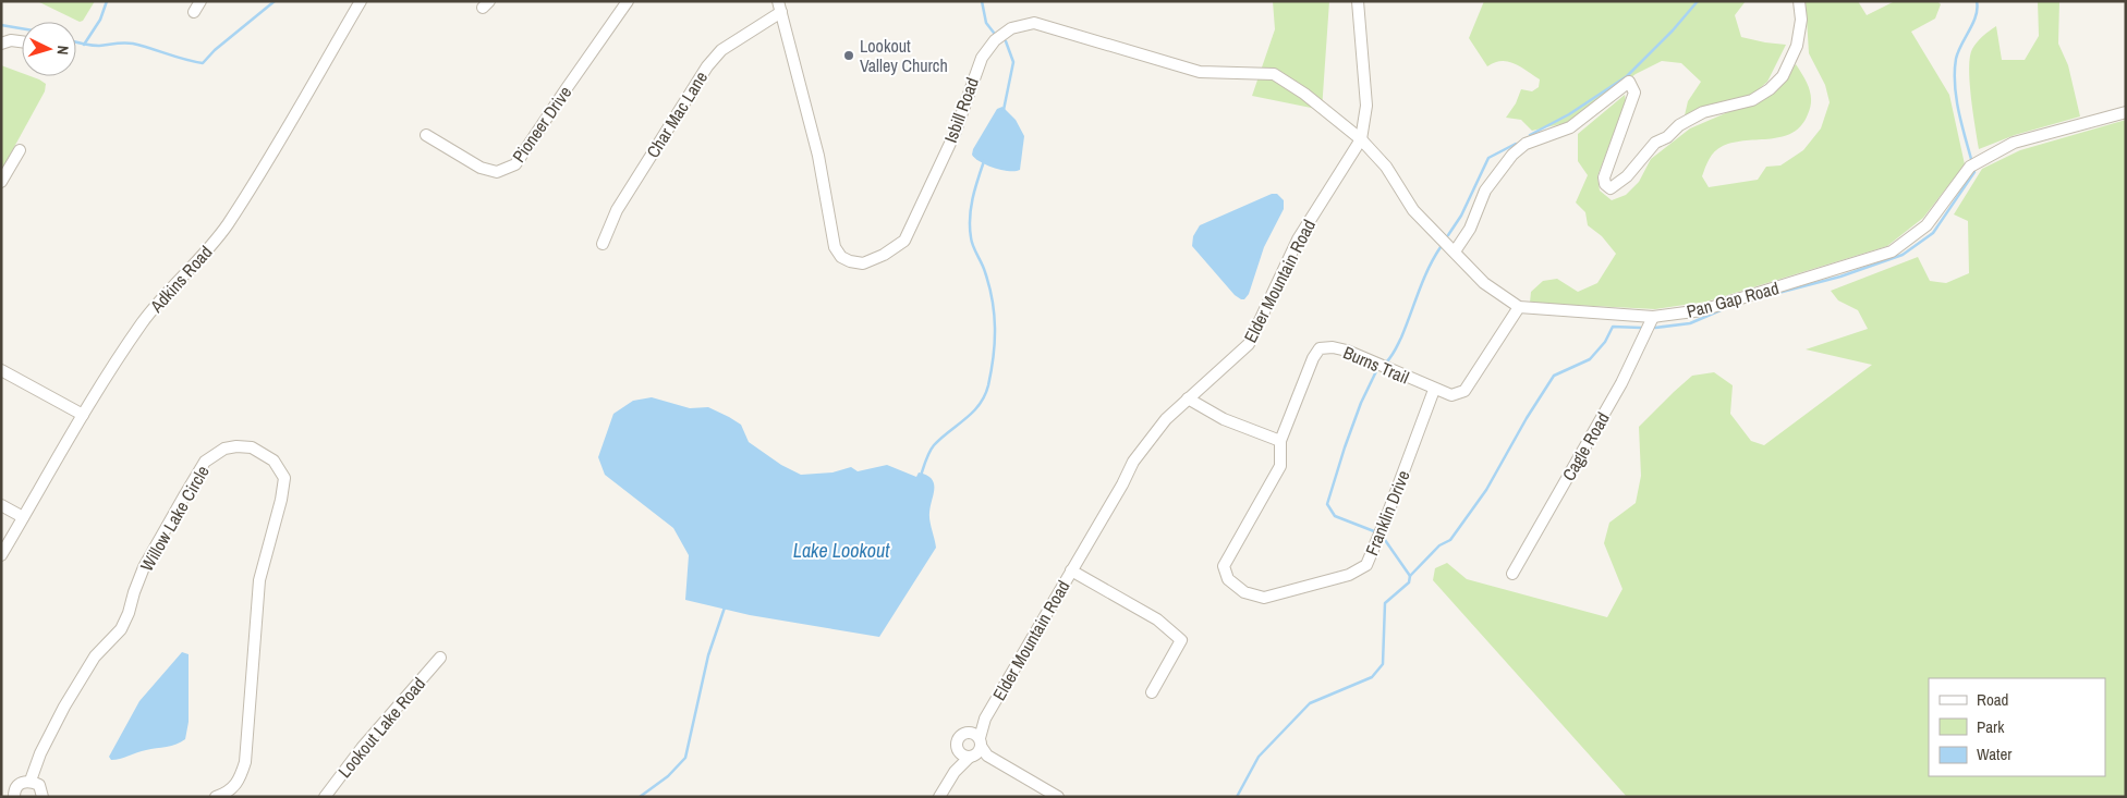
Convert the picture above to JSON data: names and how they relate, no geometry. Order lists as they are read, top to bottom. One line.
{"streets":{"street":["Isbill Road","Char Mac Lane","Pioneer Drive","Adkins Road","Elder Mountain Road","Pan Gap Road","Burns Trail","Cagle Road","Franklin Drive","Willow Lake Circle","Lookout Lake Road"]},"crossings":[["Isbill Road","Char Mac Lane"],["Isbill Road","Elder Mountain Road"],["Pan Gap Road","Cagle Road"],["Burns Trail","Franklin Drive"]],"water":["Lake Lookout"],"places":["Lookout Valley Church"],"legend":["Road","Park","Water"],"north":"right"}
